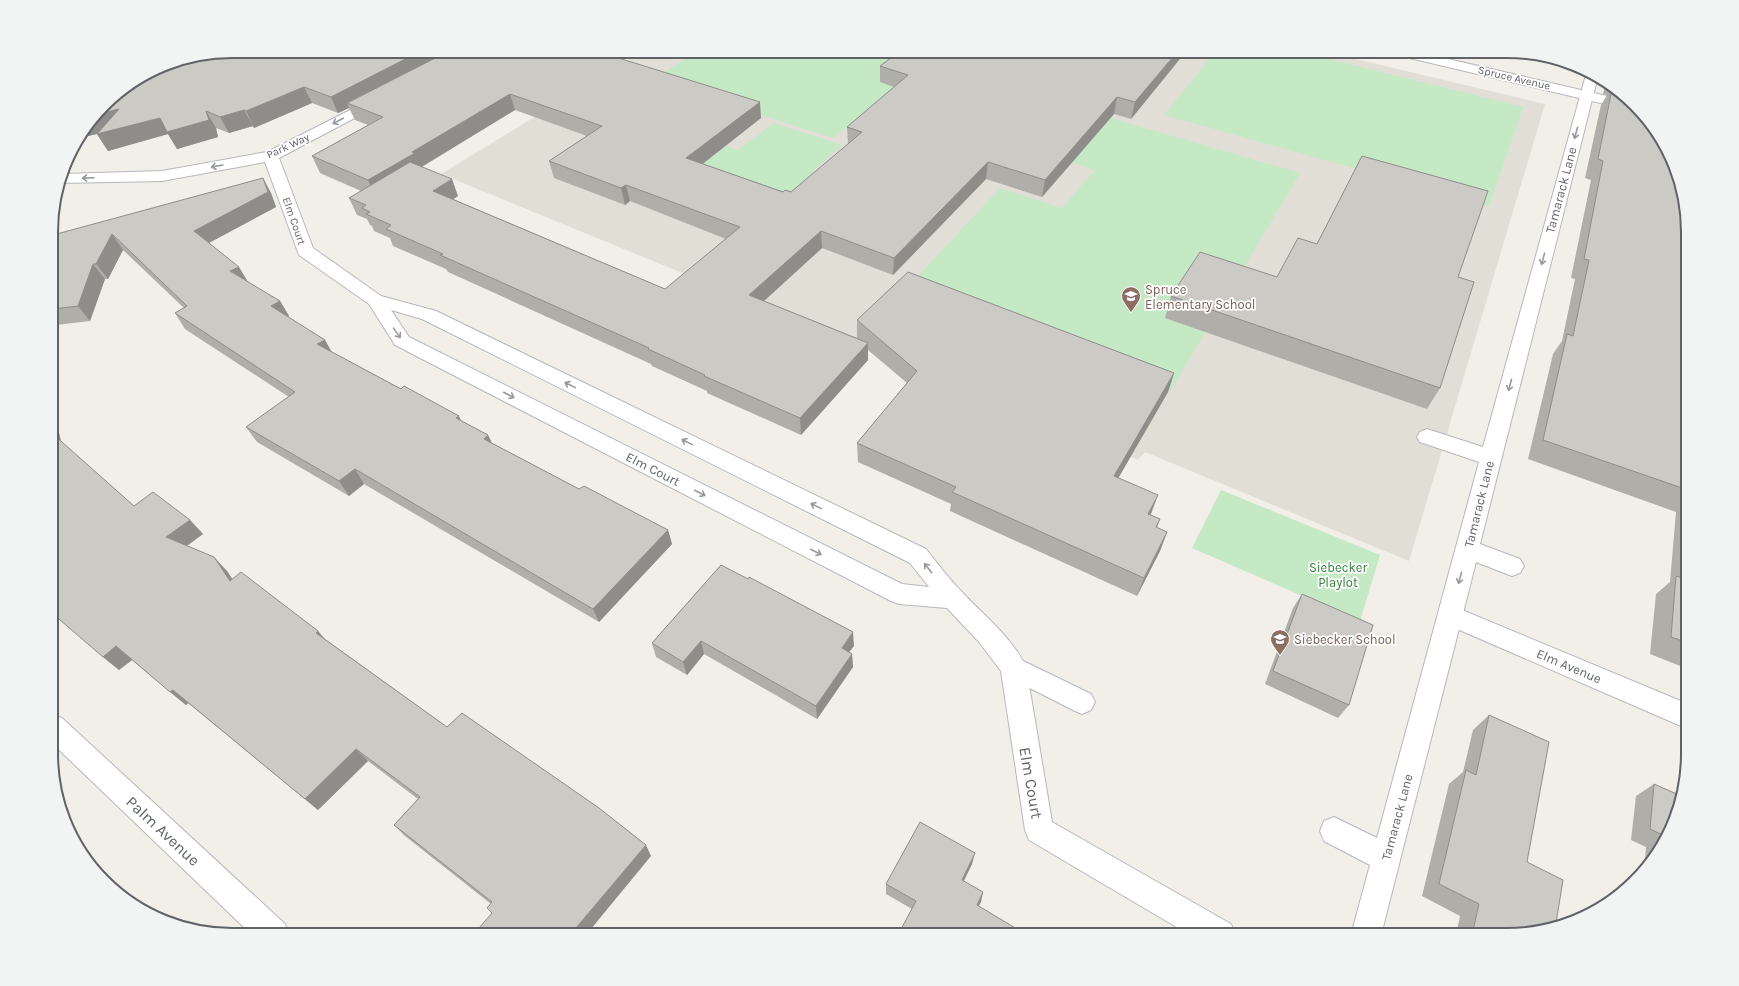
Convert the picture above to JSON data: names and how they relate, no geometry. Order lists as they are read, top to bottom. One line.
{"streets":{"street":["Spruce Avenue","Park Way","Tamarack Lane","Elm Court","Elm Avenue","Palm Avenue"]},"crossings":[["Spruce Avenue","Tamarack Lane"],["Park Way","Elm Court"],["Tamarack Lane","Elm Avenue"]],"one_way":["Park Way","Tamarack Lane"],"parks":["Siebecker Playlot"],"places":{"school or university":["Spruce Elementary School","Siebecker School"]}}
